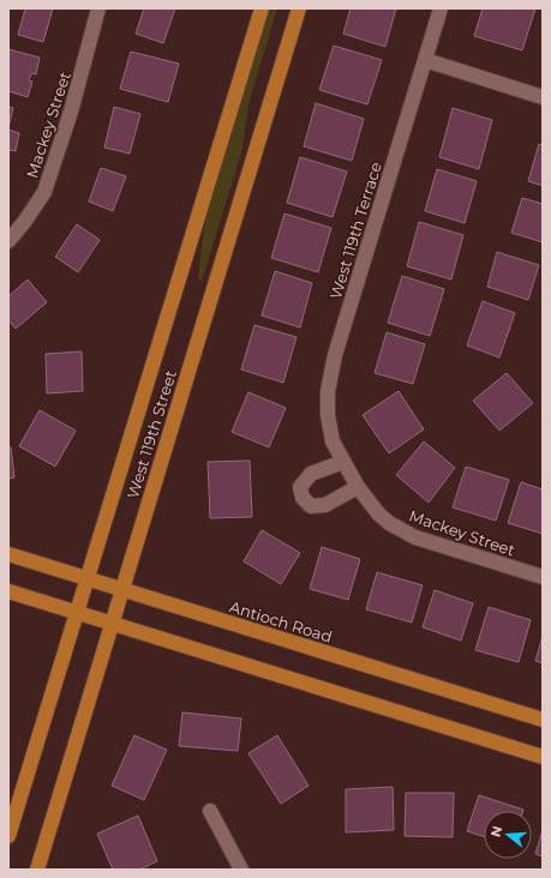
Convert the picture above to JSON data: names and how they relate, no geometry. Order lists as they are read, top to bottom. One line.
{"streets":{"main road":["West 119th Street","Antioch Road"],"street":["Mackey Street","West 119th Terrace"]},"crossings":[["Mackey Street","West 119th Terrace"],["West 119th Street","Antioch Road"]],"north":"left"}
